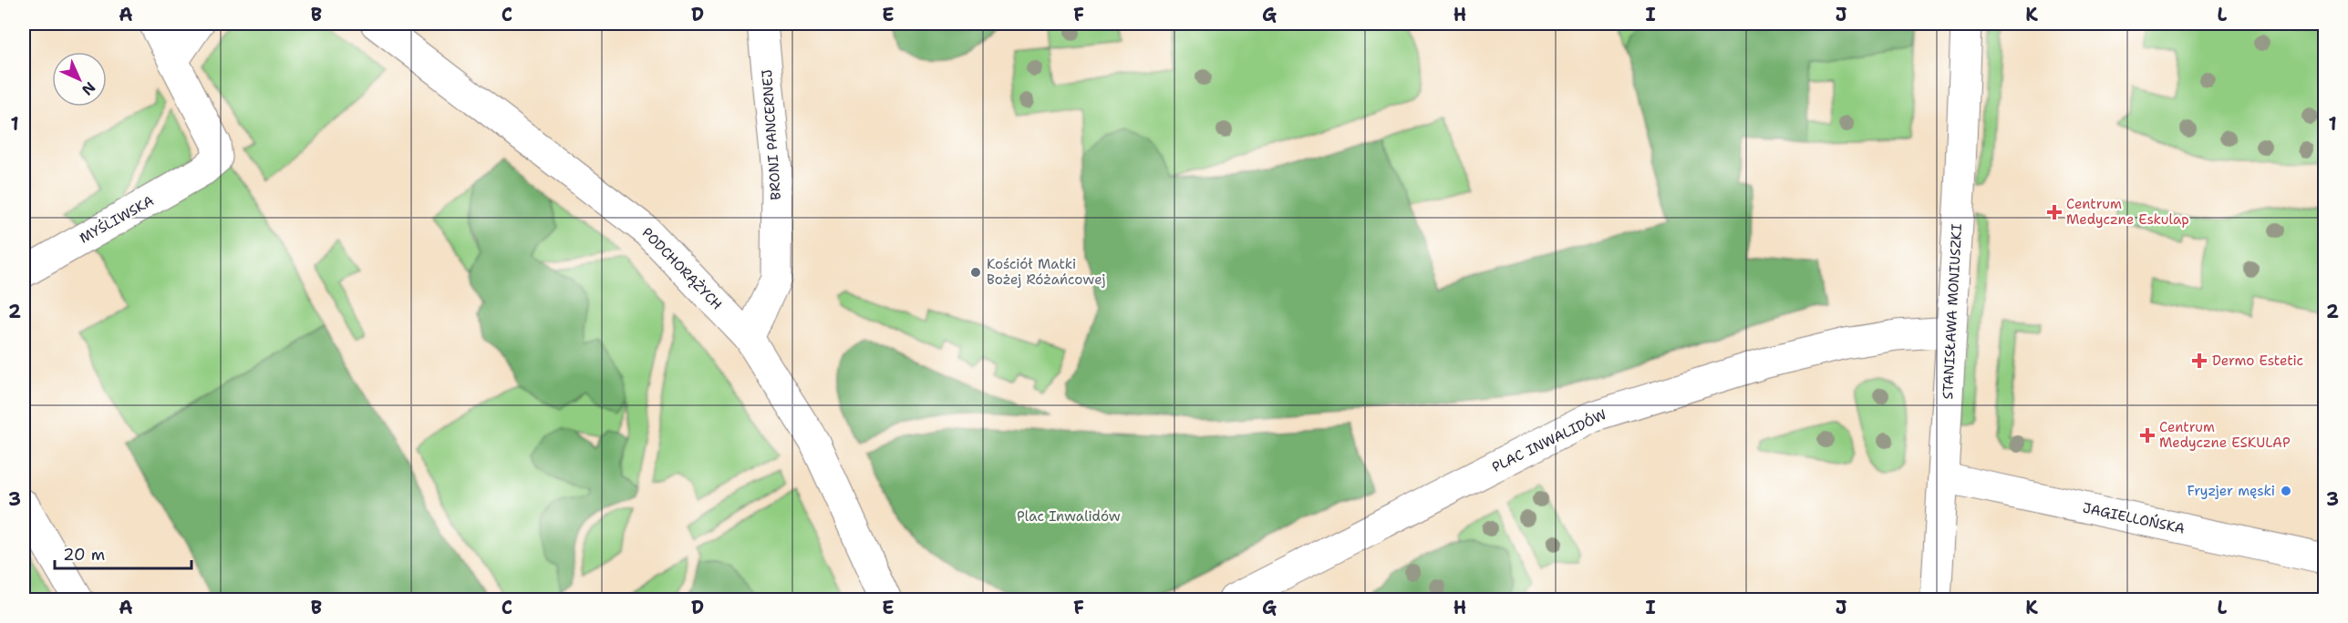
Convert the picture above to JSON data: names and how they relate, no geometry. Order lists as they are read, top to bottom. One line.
{"streets":{"street":["BRONI PANCERNEJ","MYŚLIWSKA","PODCHORĄŻYCH","STANISŁAWA MONIUSZKI","PLAC INWALIDÓW","JAGIELLOŃSKA"]},"crossings":[["BRONI PANCERNEJ","PODCHORĄŻYCH"],["STANISŁAWA MONIUSZKI","PLAC INWALIDÓW"],["STANISŁAWA MONIUSZKI","JAGIELLOŃSKA"]],"parks":["Plac Inwalidów"],"places":{"health":["Centrum Medyczne Eskulap","Dermo Estetic","Centrum Medyczne ESKULAP"],"other":["Kościół Matki Bożej Różańcowej","Fryzjer męski"]},"scale_bar":"20 m","north":"bottom right","grid":{"columns":["A","B","C","D","E","F","G","H","I","J","K","L"],"rows":["1","2","3"]}}
